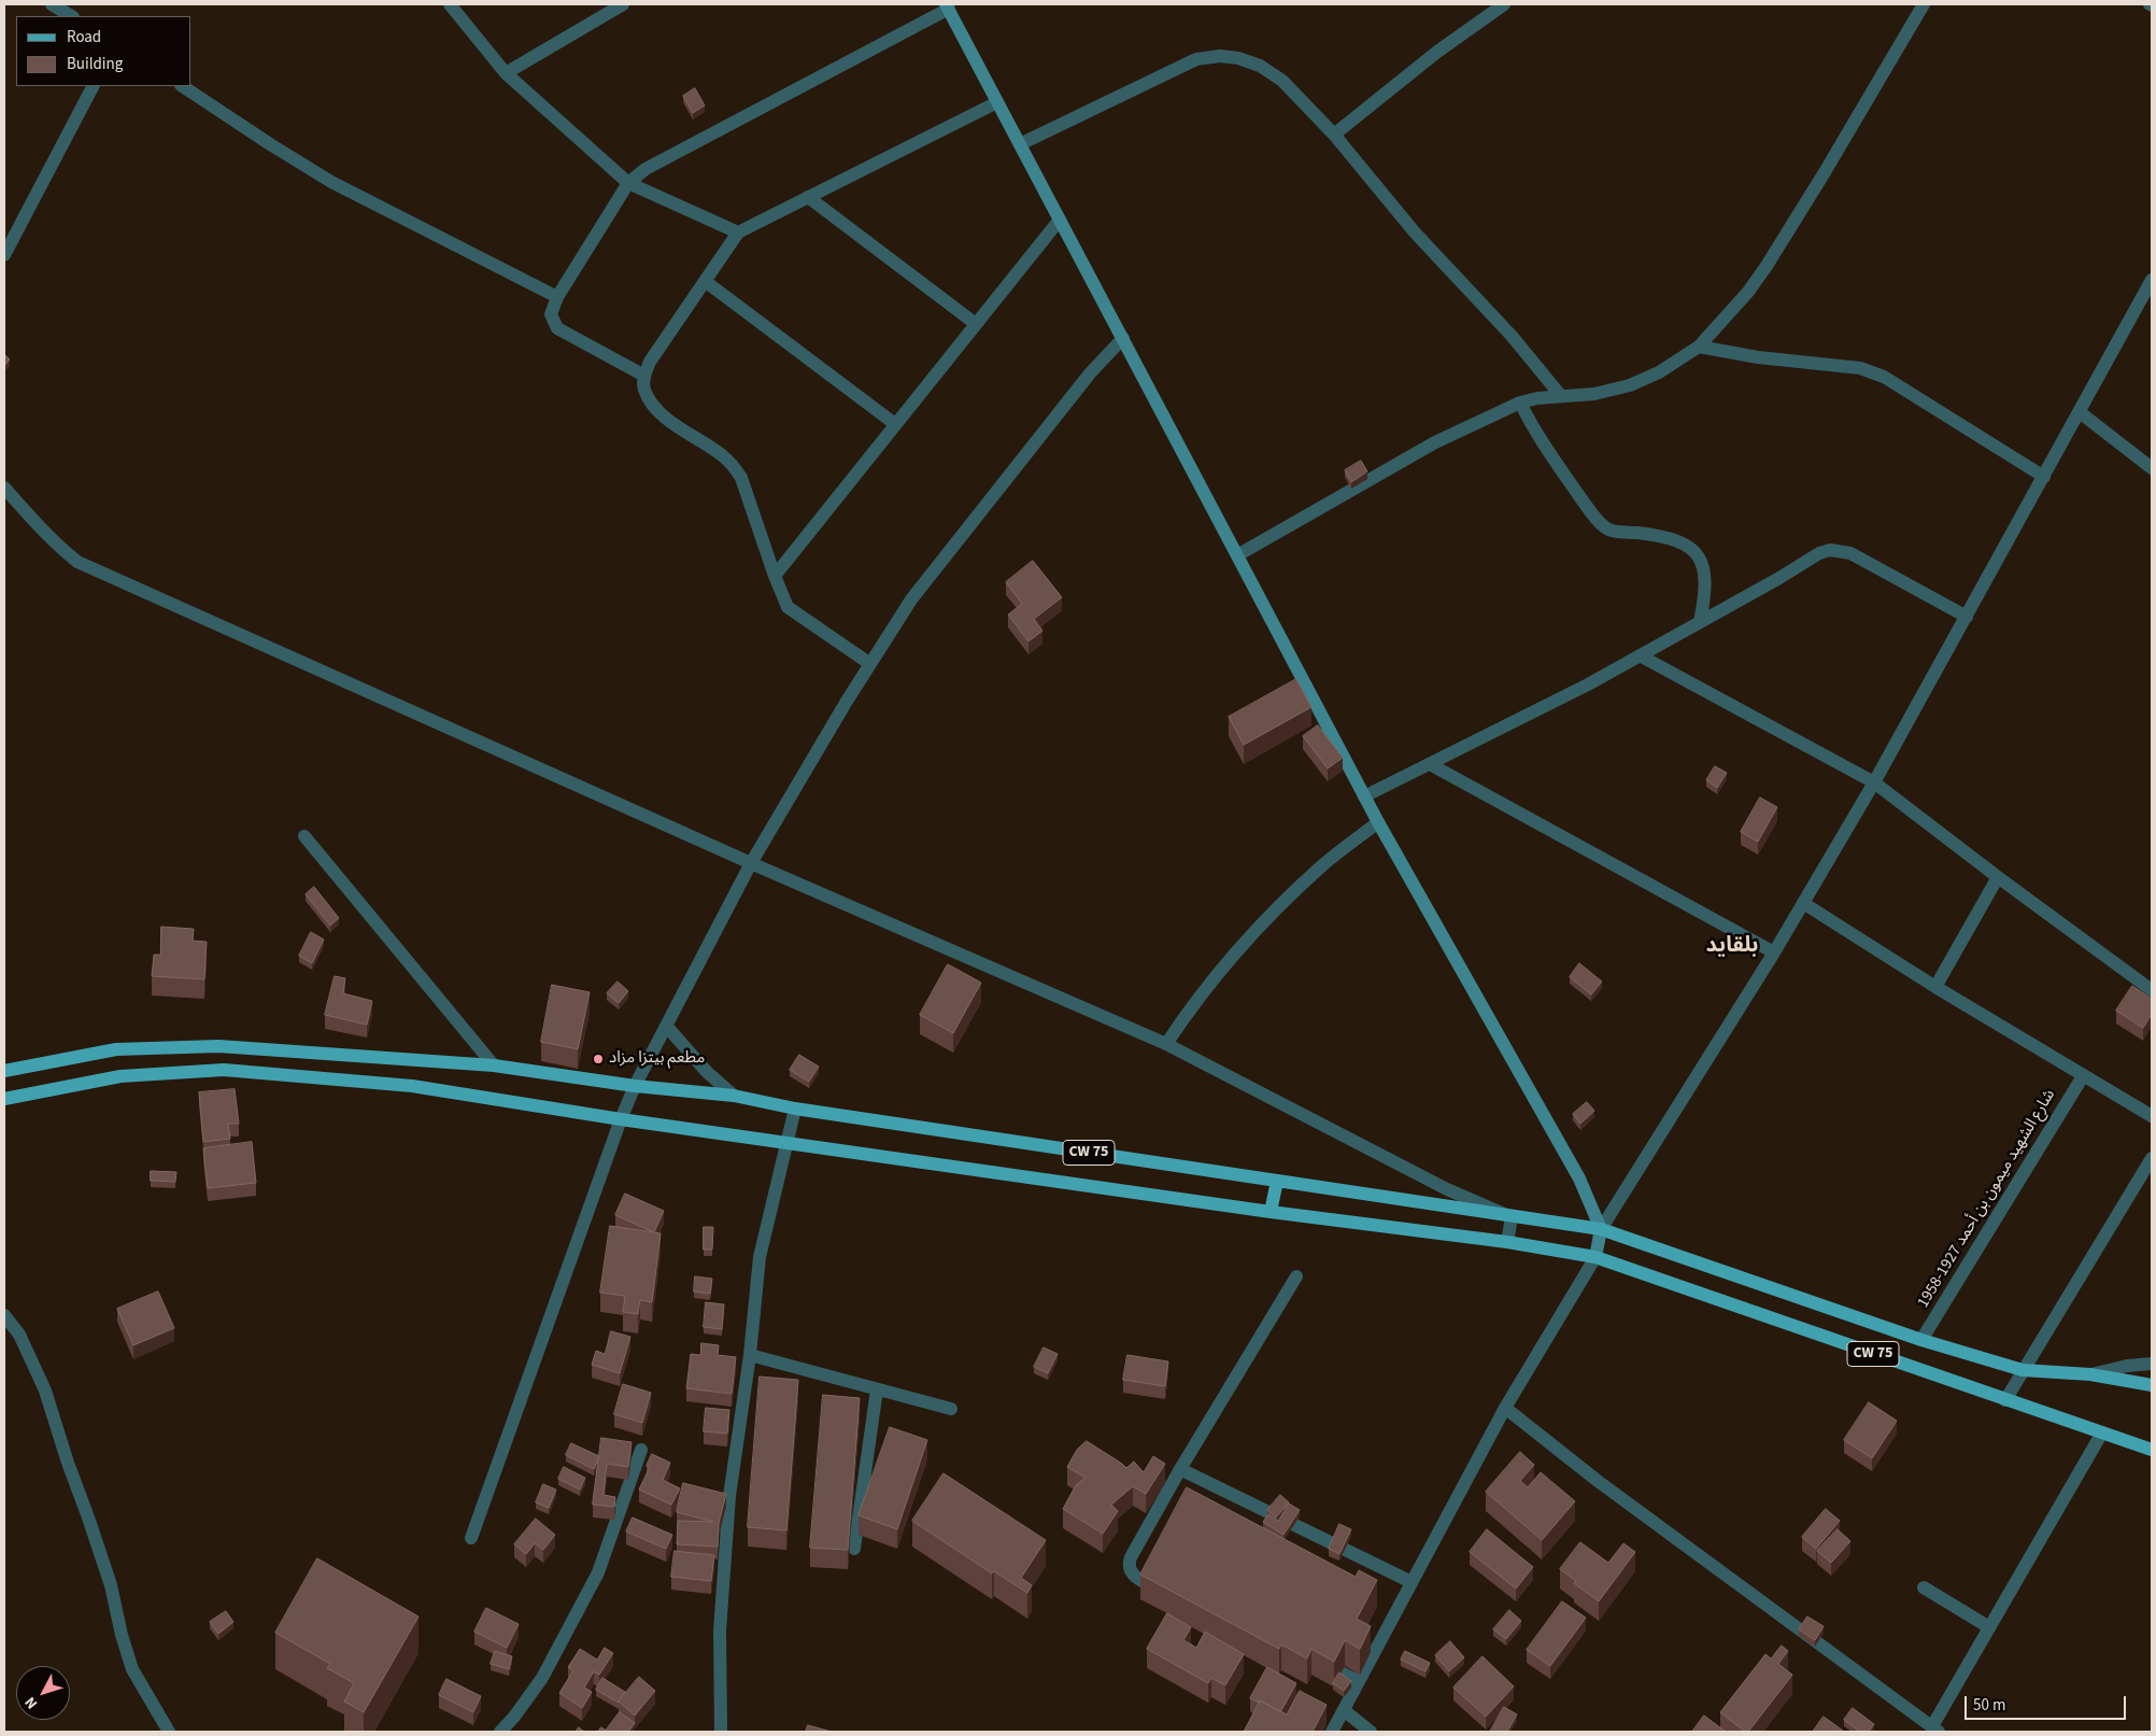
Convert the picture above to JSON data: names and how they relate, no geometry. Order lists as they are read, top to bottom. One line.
{"streets":{"main road":["CW 75"],"street":["شارع الشهيد ميمون بن أحمد 1927-1958"]},"crossings":[["CW 75","شارع الشهيد ميمون بن أحمد 1927-1958"]],"districts":["بلقايد"],"places":["مطعم بيتزا مزاد"],"legend":["Road","Building"],"scale_bar":"50 m","north":"bottom left"}
